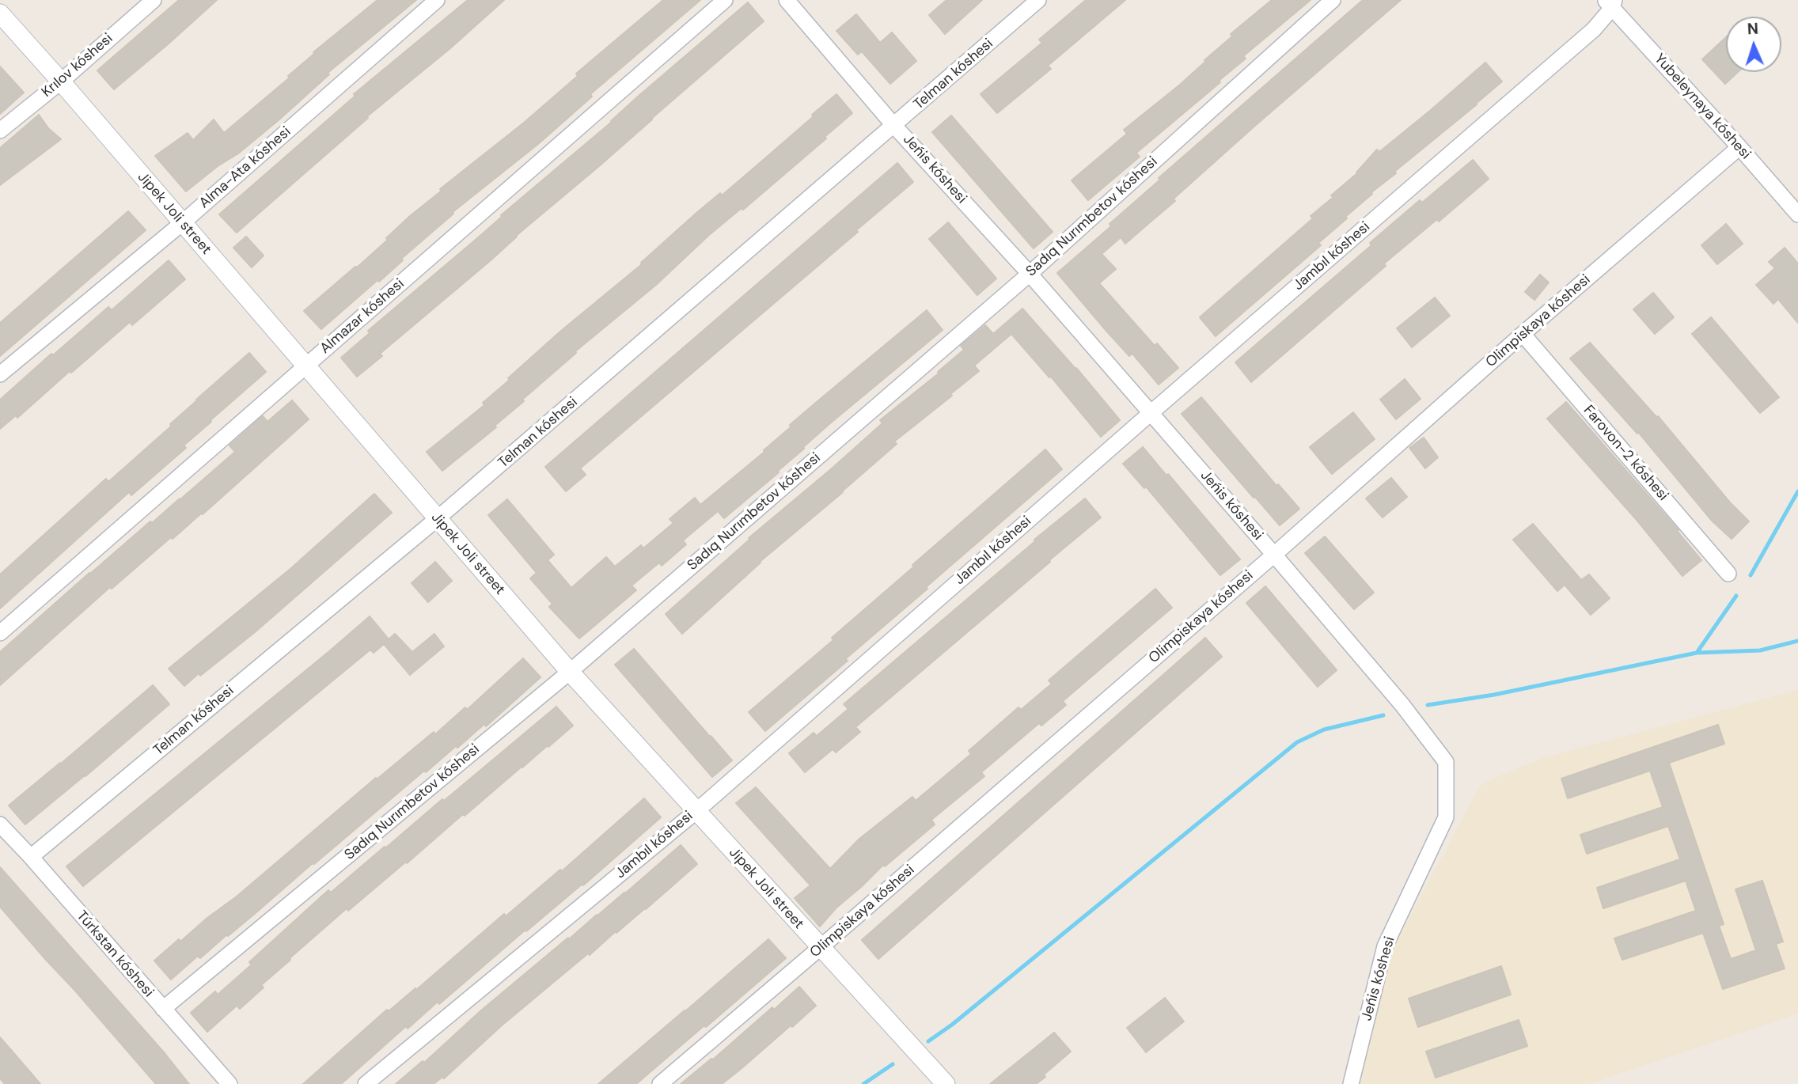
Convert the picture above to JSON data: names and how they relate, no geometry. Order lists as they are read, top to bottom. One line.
{"streets":{"street":["Krılov kóshesi","Telman kóshesi","Yubeleynaya kóshesi","Alma-Ata kóshesi","Jeńis kóshesi","Jipek Joli street","Sadıq Nurımbetov kóshesi","Jambıl kóshesi","Almazar kóshesi","Olimpiskaya kóshesi","Farovon-2 kóshesi","Túrkstan kóshesi"]},"crossings":[["Krılov kóshesi","Jipek Joli street"],["Telman kóshesi","Jeńis kóshesi"],["Telman kóshesi","Jipek Joli street"],["Telman kóshesi","Túrkstan kóshesi"],["Yubeleynaya kóshesi","Jambıl kóshesi"],["Yubeleynaya kóshesi","Olimpiskaya kóshesi"],["Alma-Ata kóshesi","Jipek Joli street"],["Jeńis kóshesi","Sadıq Nurımbetov kóshesi"],["Jeńis kóshesi","Jambıl kóshesi"],["Jeńis kóshesi","Olimpiskaya kóshesi"],["Jipek Joli street","Sadıq Nurımbetov kóshesi"],["Jipek Joli street","Jambıl kóshesi"],["Jipek Joli street","Almazar kóshesi"],["Jipek Joli street","Olimpiskaya kóshesi"],["Sadıq Nurımbetov kóshesi","Túrkstan kóshesi"],["Olimpiskaya kóshesi","Farovon-2 kóshesi"]],"north":"top"}
